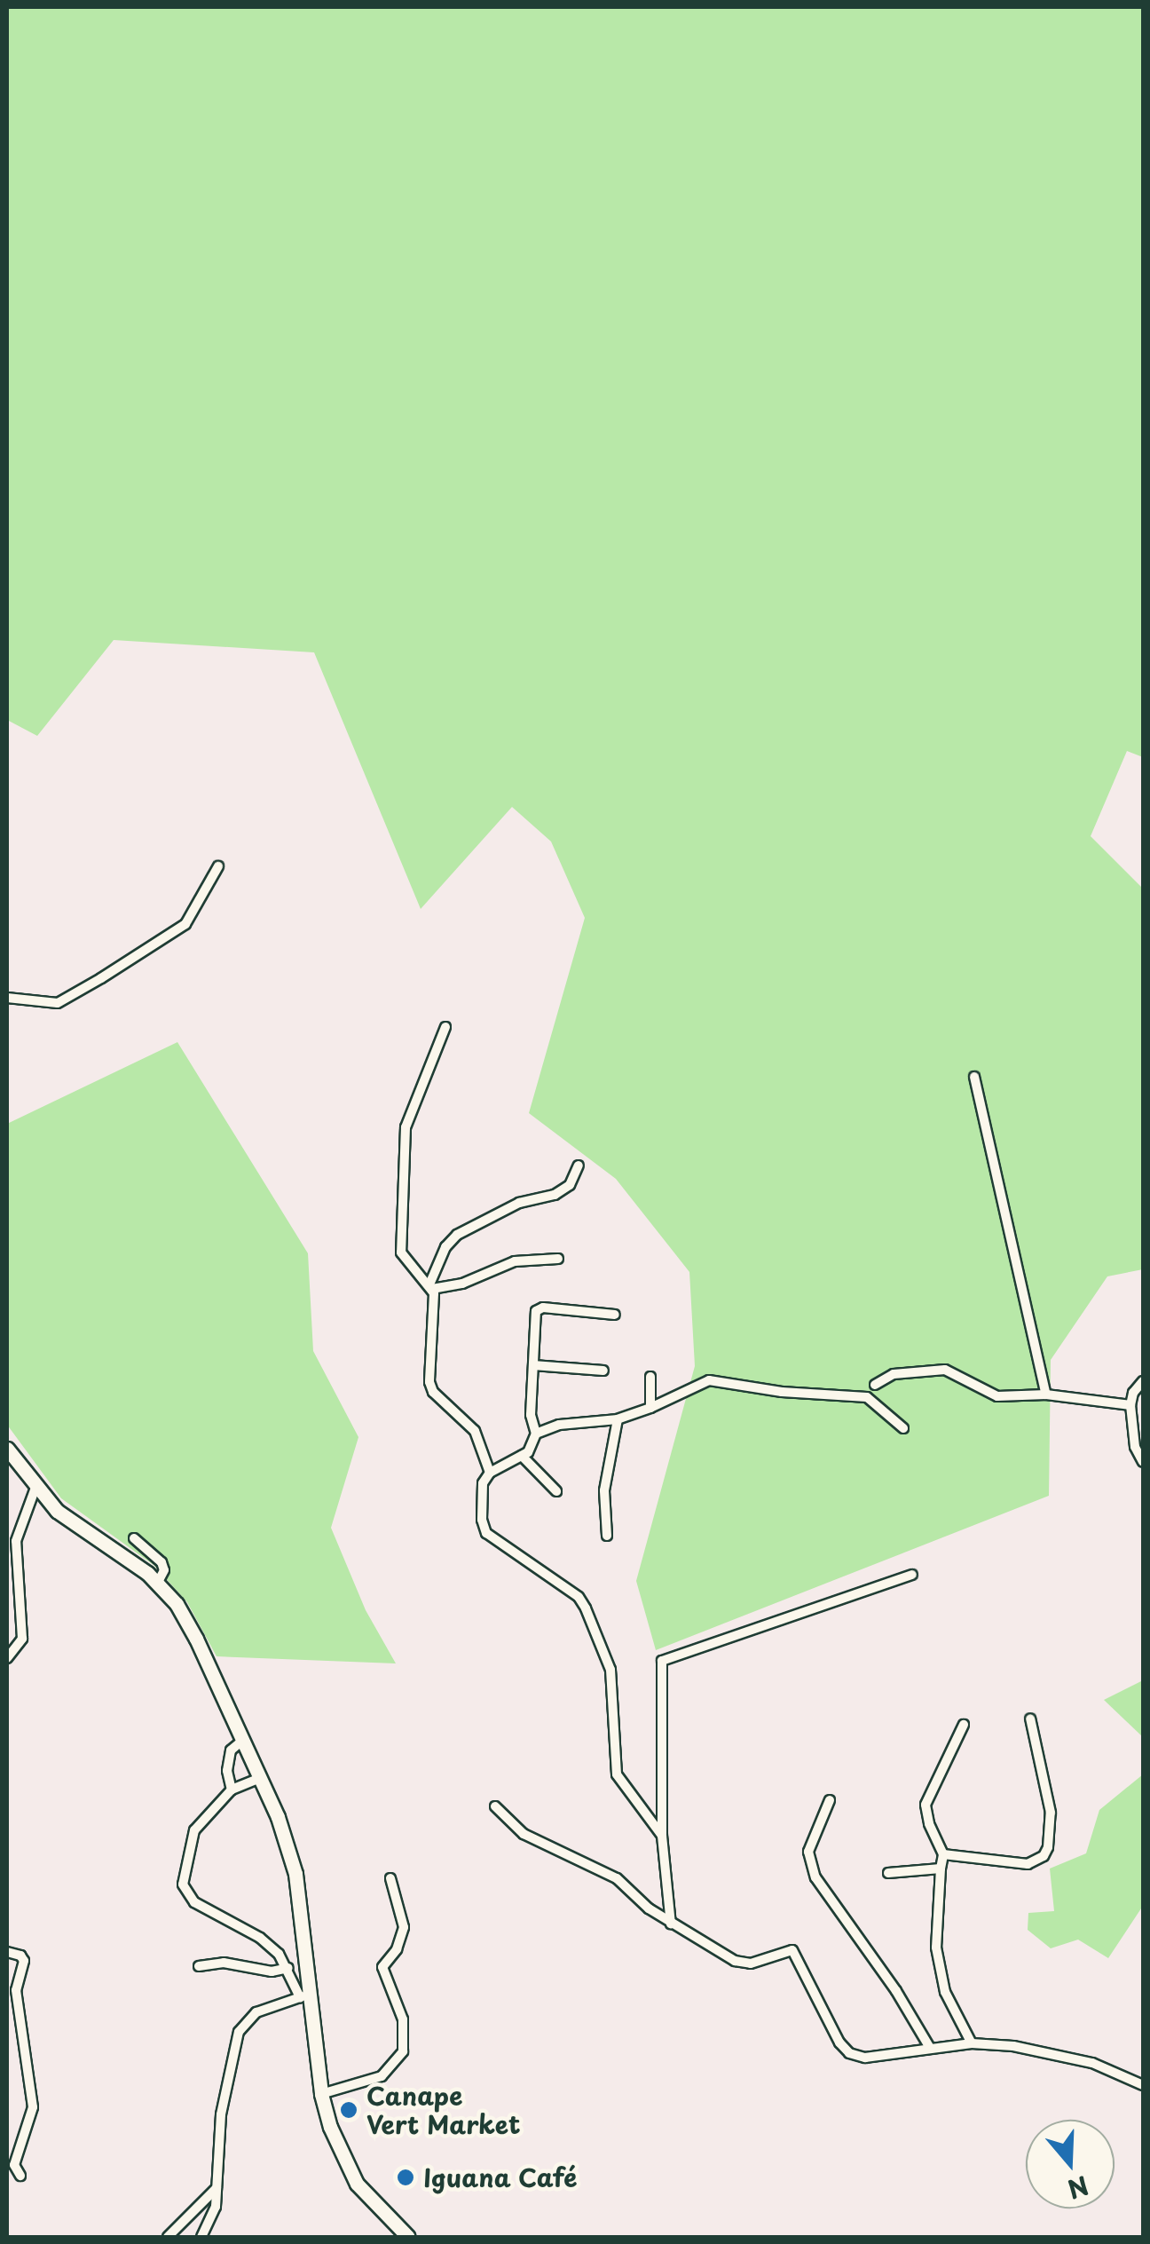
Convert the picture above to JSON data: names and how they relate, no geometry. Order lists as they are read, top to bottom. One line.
{"places":["Canape Vert Market","Iguana Café"],"north":"bottom"}
